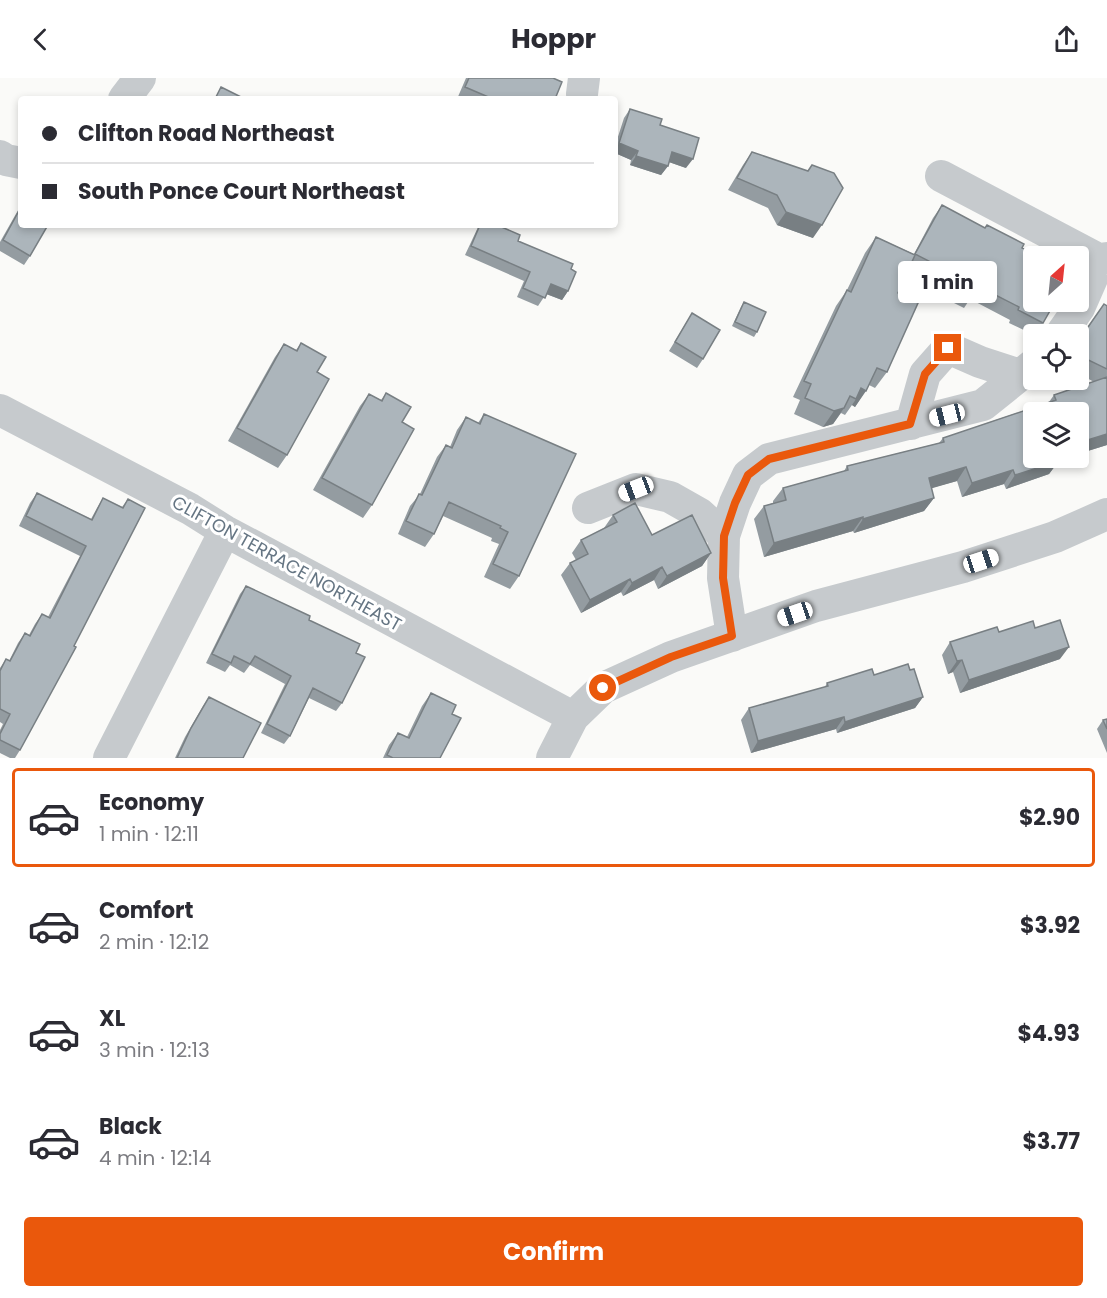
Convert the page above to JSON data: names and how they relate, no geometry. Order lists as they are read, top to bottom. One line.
{"streets":{"street":["CLIFTON TERRACE NORTHEAST"]},"north":"top right","page":{"header":"Hoppr","banner":["Clifton Road Northeast","South Ponce Court Northeast"],"bubble":"1 min","list":[{"name":"Economy","note":"1 min · 12:11","value":"$2.90"},{"name":"Comfort","note":"2 min · 12:12","value":"$3.92"},{"name":"XL","note":"3 min · 12:13","value":"$4.93"},{"name":"Black","note":"4 min · 12:14","value":"$3.77"}],"buttons":"Confirm"}}
